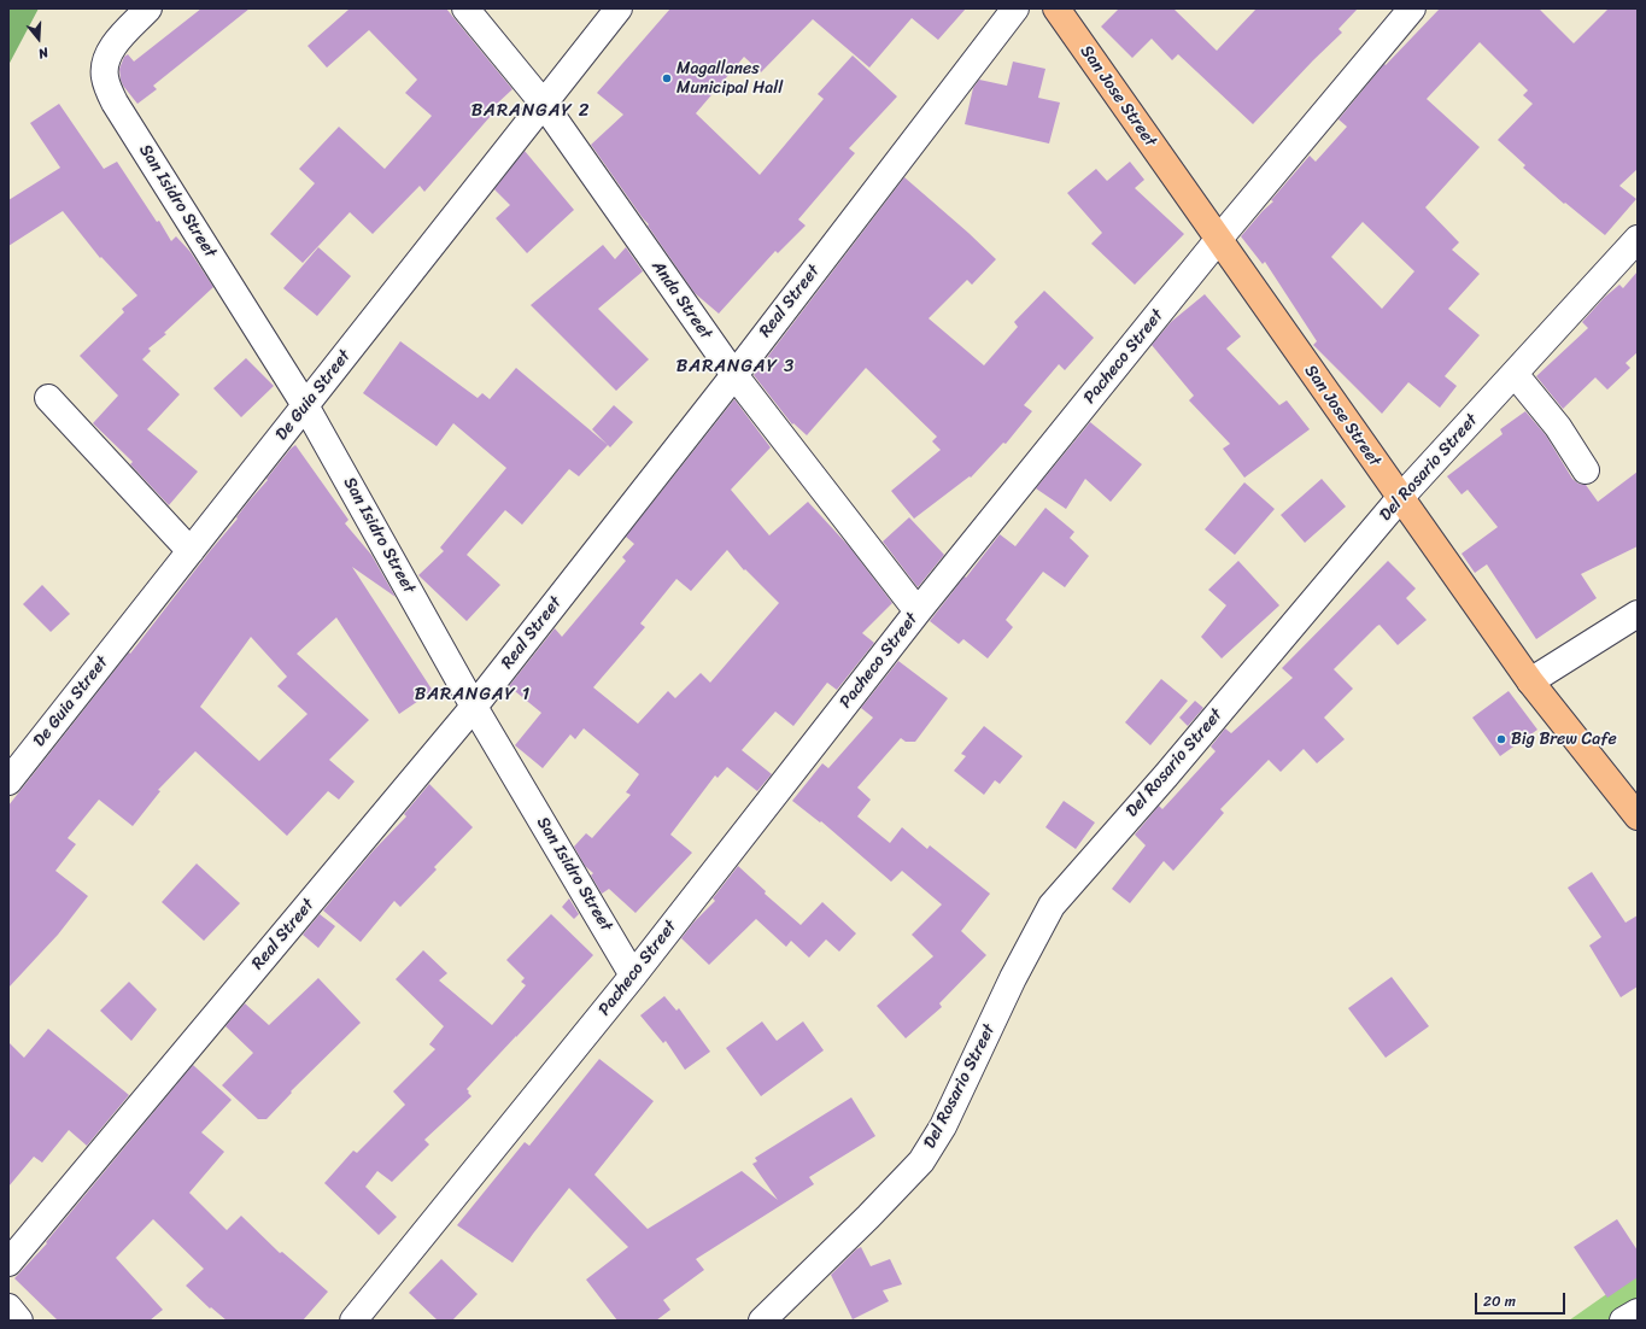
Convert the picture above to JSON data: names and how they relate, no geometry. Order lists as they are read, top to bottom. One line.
{"streets":{"main road":["San Jose Street"],"street":["San Isidro Street","Anda Street","Real Street","Pacheco Street","De Guia Street","Del Rosario Street"]},"crossings":[["San Jose Street","Pacheco Street"],["San Jose Street","Del Rosario Street"],["San Isidro Street","Real Street"],["San Isidro Street","Pacheco Street"],["San Isidro Street","De Guia Street"],["Anda Street","Real Street"],["Anda Street","Pacheco Street"],["Anda Street","De Guia Street"]],"districts":["BARANGAY 2","BARANGAY 3","BARANGAY 1"],"places":["Magallanes Municipal Hall","Big Brew Cafe"],"scale_bar":"20 m","north":"bottom"}
